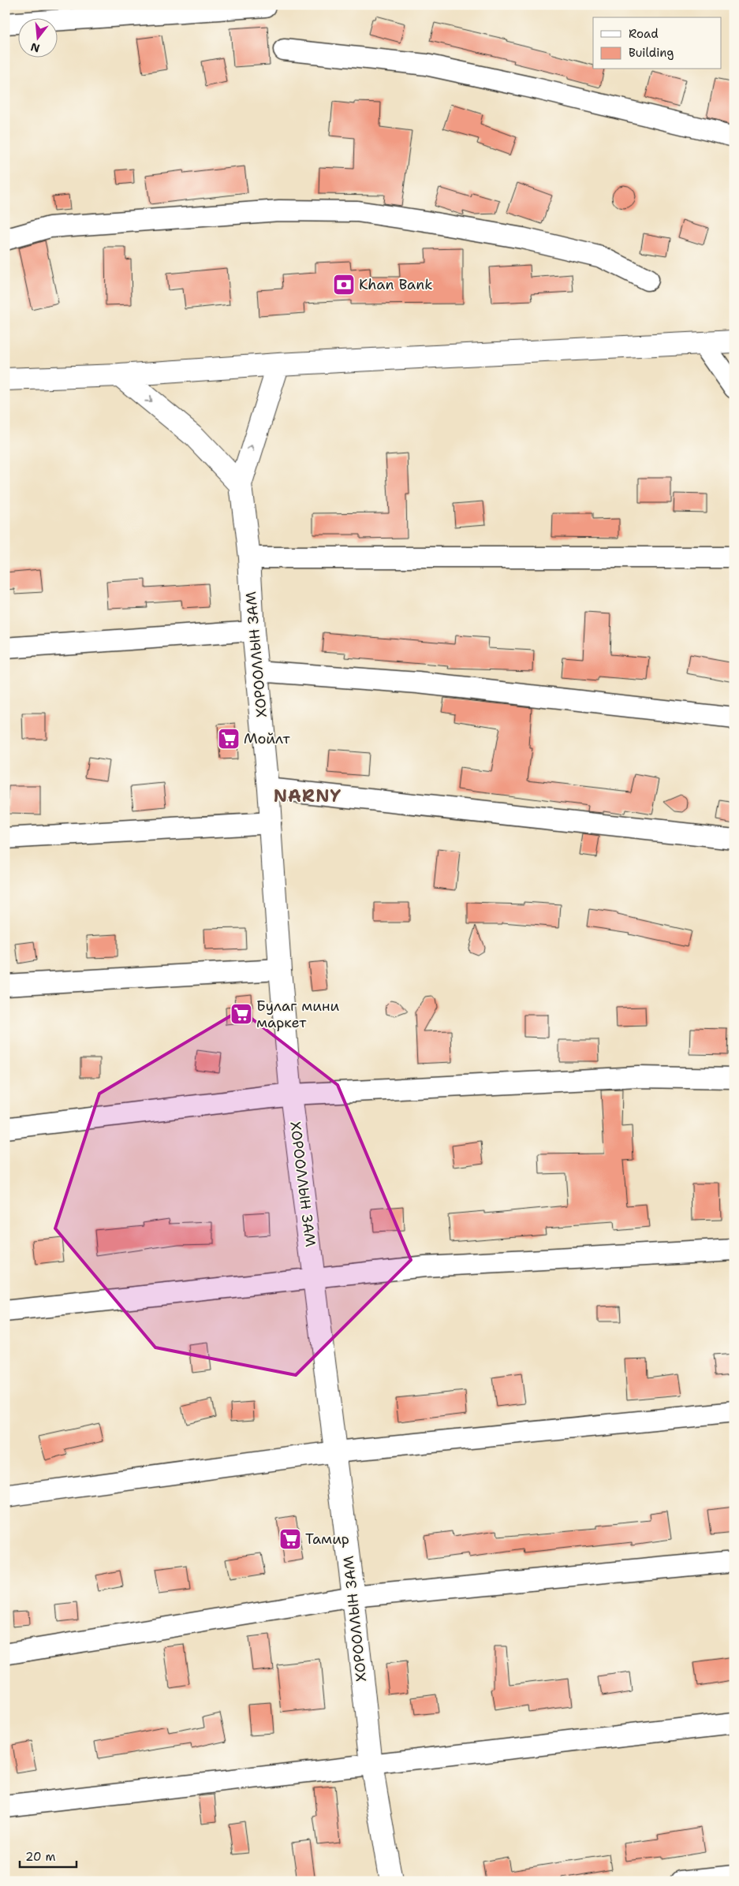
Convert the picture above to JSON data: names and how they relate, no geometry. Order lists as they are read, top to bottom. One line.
{"streets":{"street":["ХОРООЛЛЫН ЗАМ"]},"districts":["NARNY"],"places":{"bank":["Khan Bank"],"supermarket":["Мойлт","Булаг мини маркет","Тамир"]},"legend":["Road","Building"],"scale_bar":"20 m","north":"bottom"}
